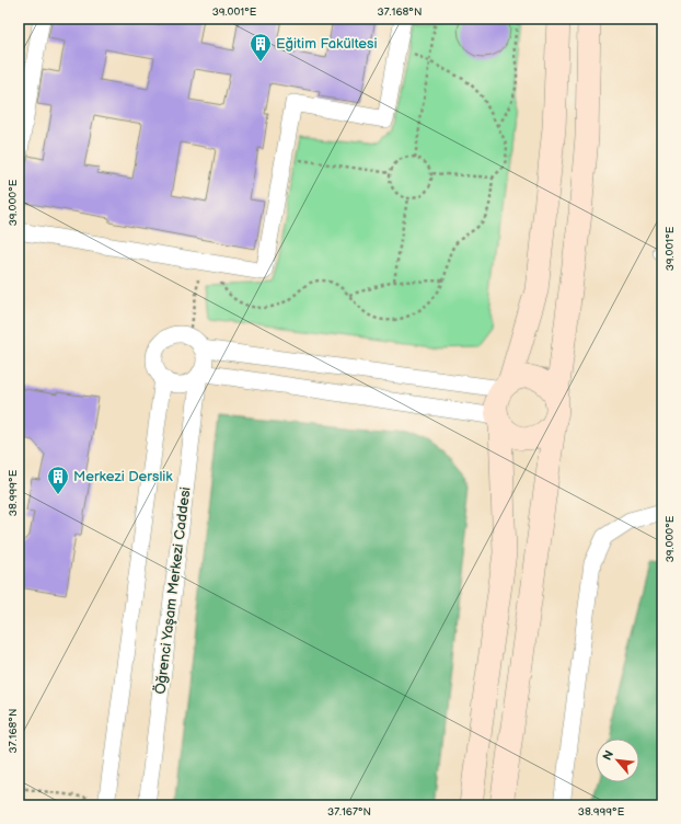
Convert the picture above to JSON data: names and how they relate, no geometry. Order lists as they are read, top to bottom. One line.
{"streets":{"street":["Öğrenci Yaşam Merkezi Caddesi"]},"places":{"building":["Eğitim Fakültesi","Merkezi Derslik"]},"north":"top left","coordinates":["39.001°E","37.168°N","39.000°E","38.999°E","37.167°N"]}
